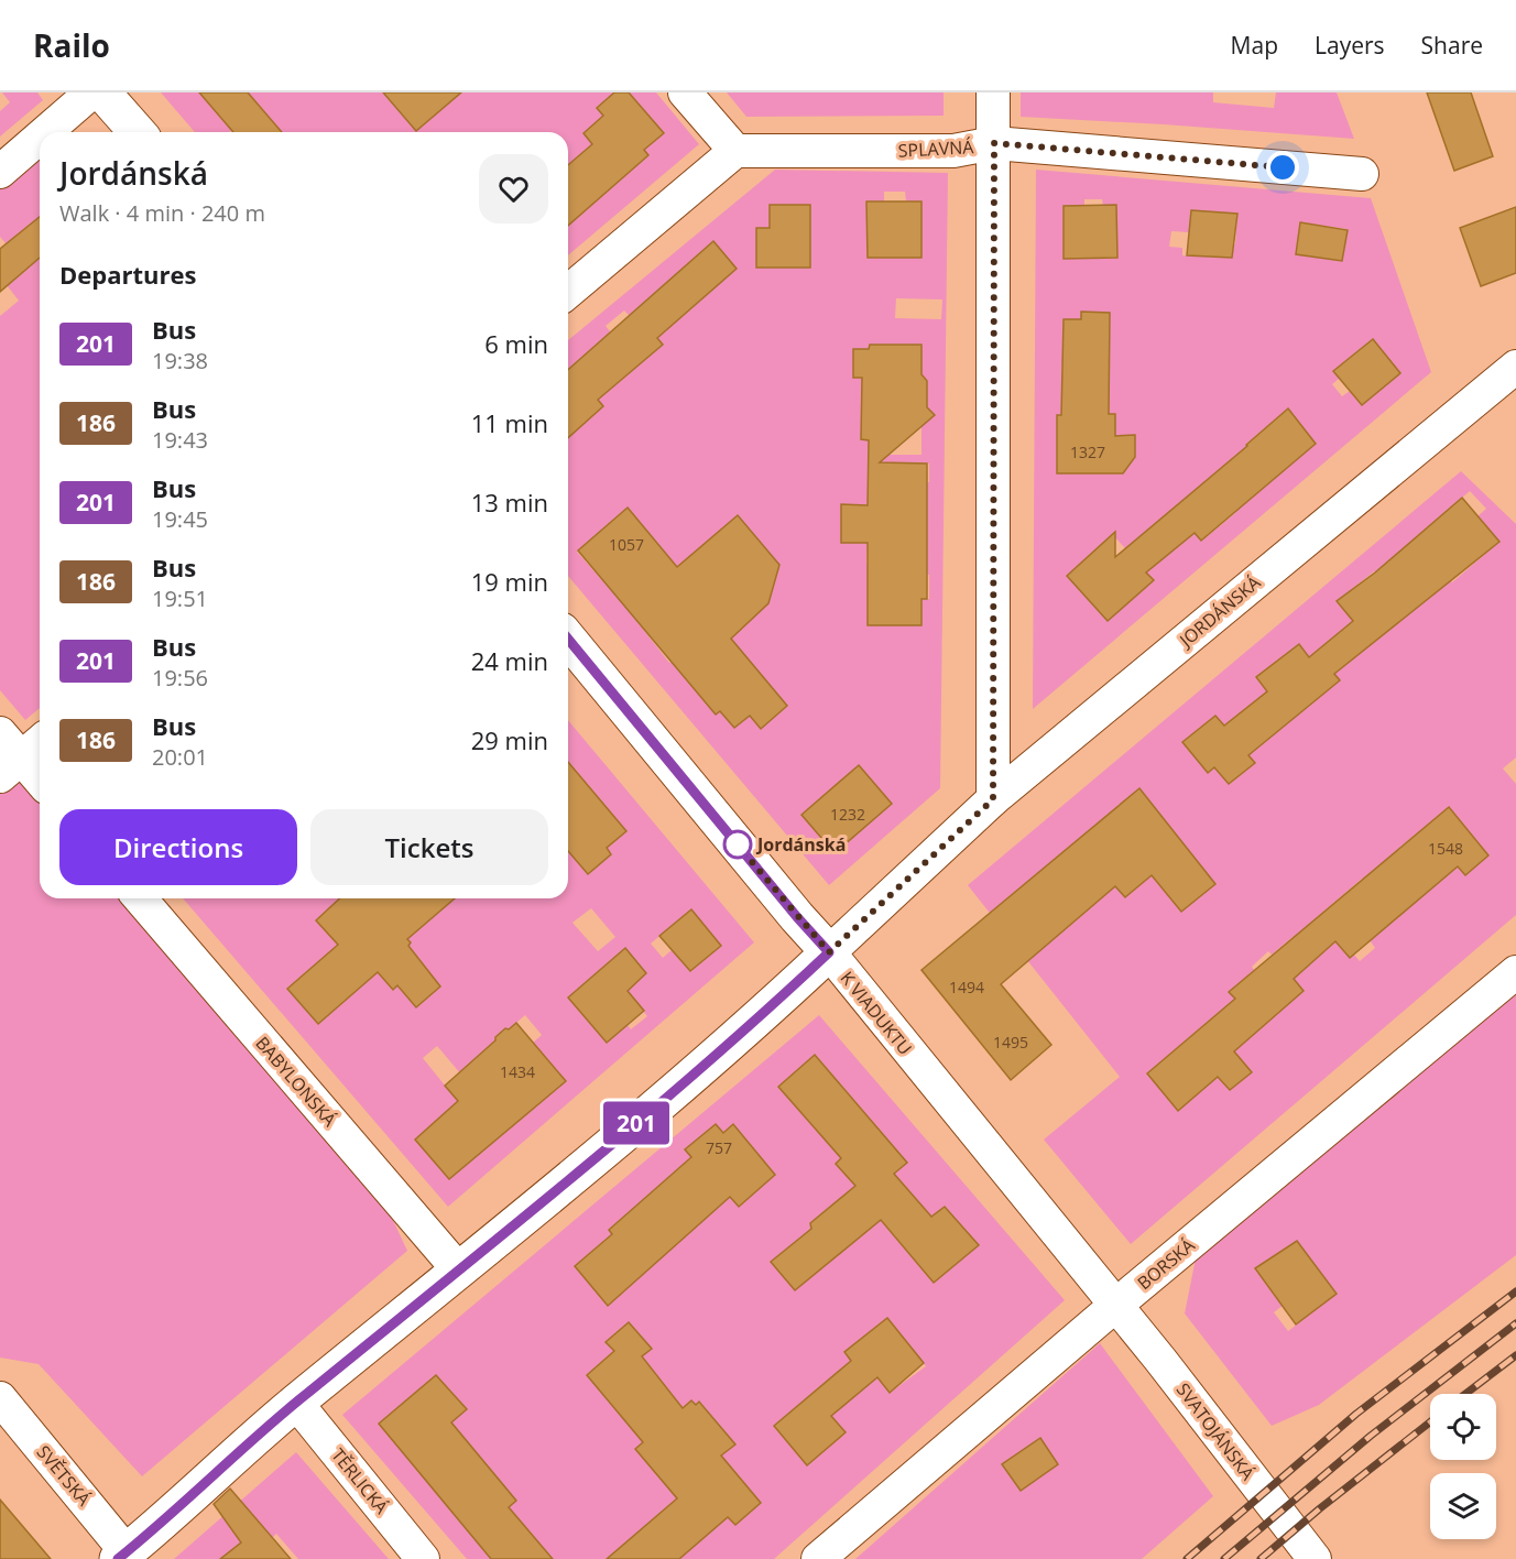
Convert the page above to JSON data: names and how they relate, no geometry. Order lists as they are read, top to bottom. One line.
{"streets":{"street":["SPLAVNÁ","JORDÁNSKÁ","K VIADUKTU","BABYLONSKÁ","BORSKÁ","SVATOJÁNSKÁ","SVĚTSKÁ","TĚRLICKÁ"]},"crossings":[["JORDÁNSKÁ","K VIADUKTU"],["JORDÁNSKÁ","BABYLONSKÁ"],["JORDÁNSKÁ","SVĚTSKÁ"],["JORDÁNSKÁ","TĚRLICKÁ"],["K VIADUKTU","BORSKÁ"],["K VIADUKTU","SVATOJÁNSKÁ"],["BORSKÁ","SVATOJÁNSKÁ"]],"places":["Jordánská"],"lines":["bus line 201"],"house_numbers":["1327","1057","1232","1548","1494","1495","1434","757"],"page":{"header":"Railo","nav":["Map","Layers","Share"],"on_map":"201","heading":[["Jordánská","Walk · 4 min · 240 m"],"Departures"],"list":[{"mark":"201","name":"Bus","note":"19:38","value":"6 min"},{"mark":"186","name":"Bus","note":"19:43","value":"11 min"},{"mark":"201","name":"Bus","note":"19:45","value":"13 min"},{"mark":"186","name":"Bus","note":"19:51","value":"19 min"},{"mark":"201","name":"Bus","note":"19:56","value":"24 min"},{"mark":"186","name":"Bus","note":"20:01","value":"29 min"}],"buttons":["Directions","Tickets"]}}
